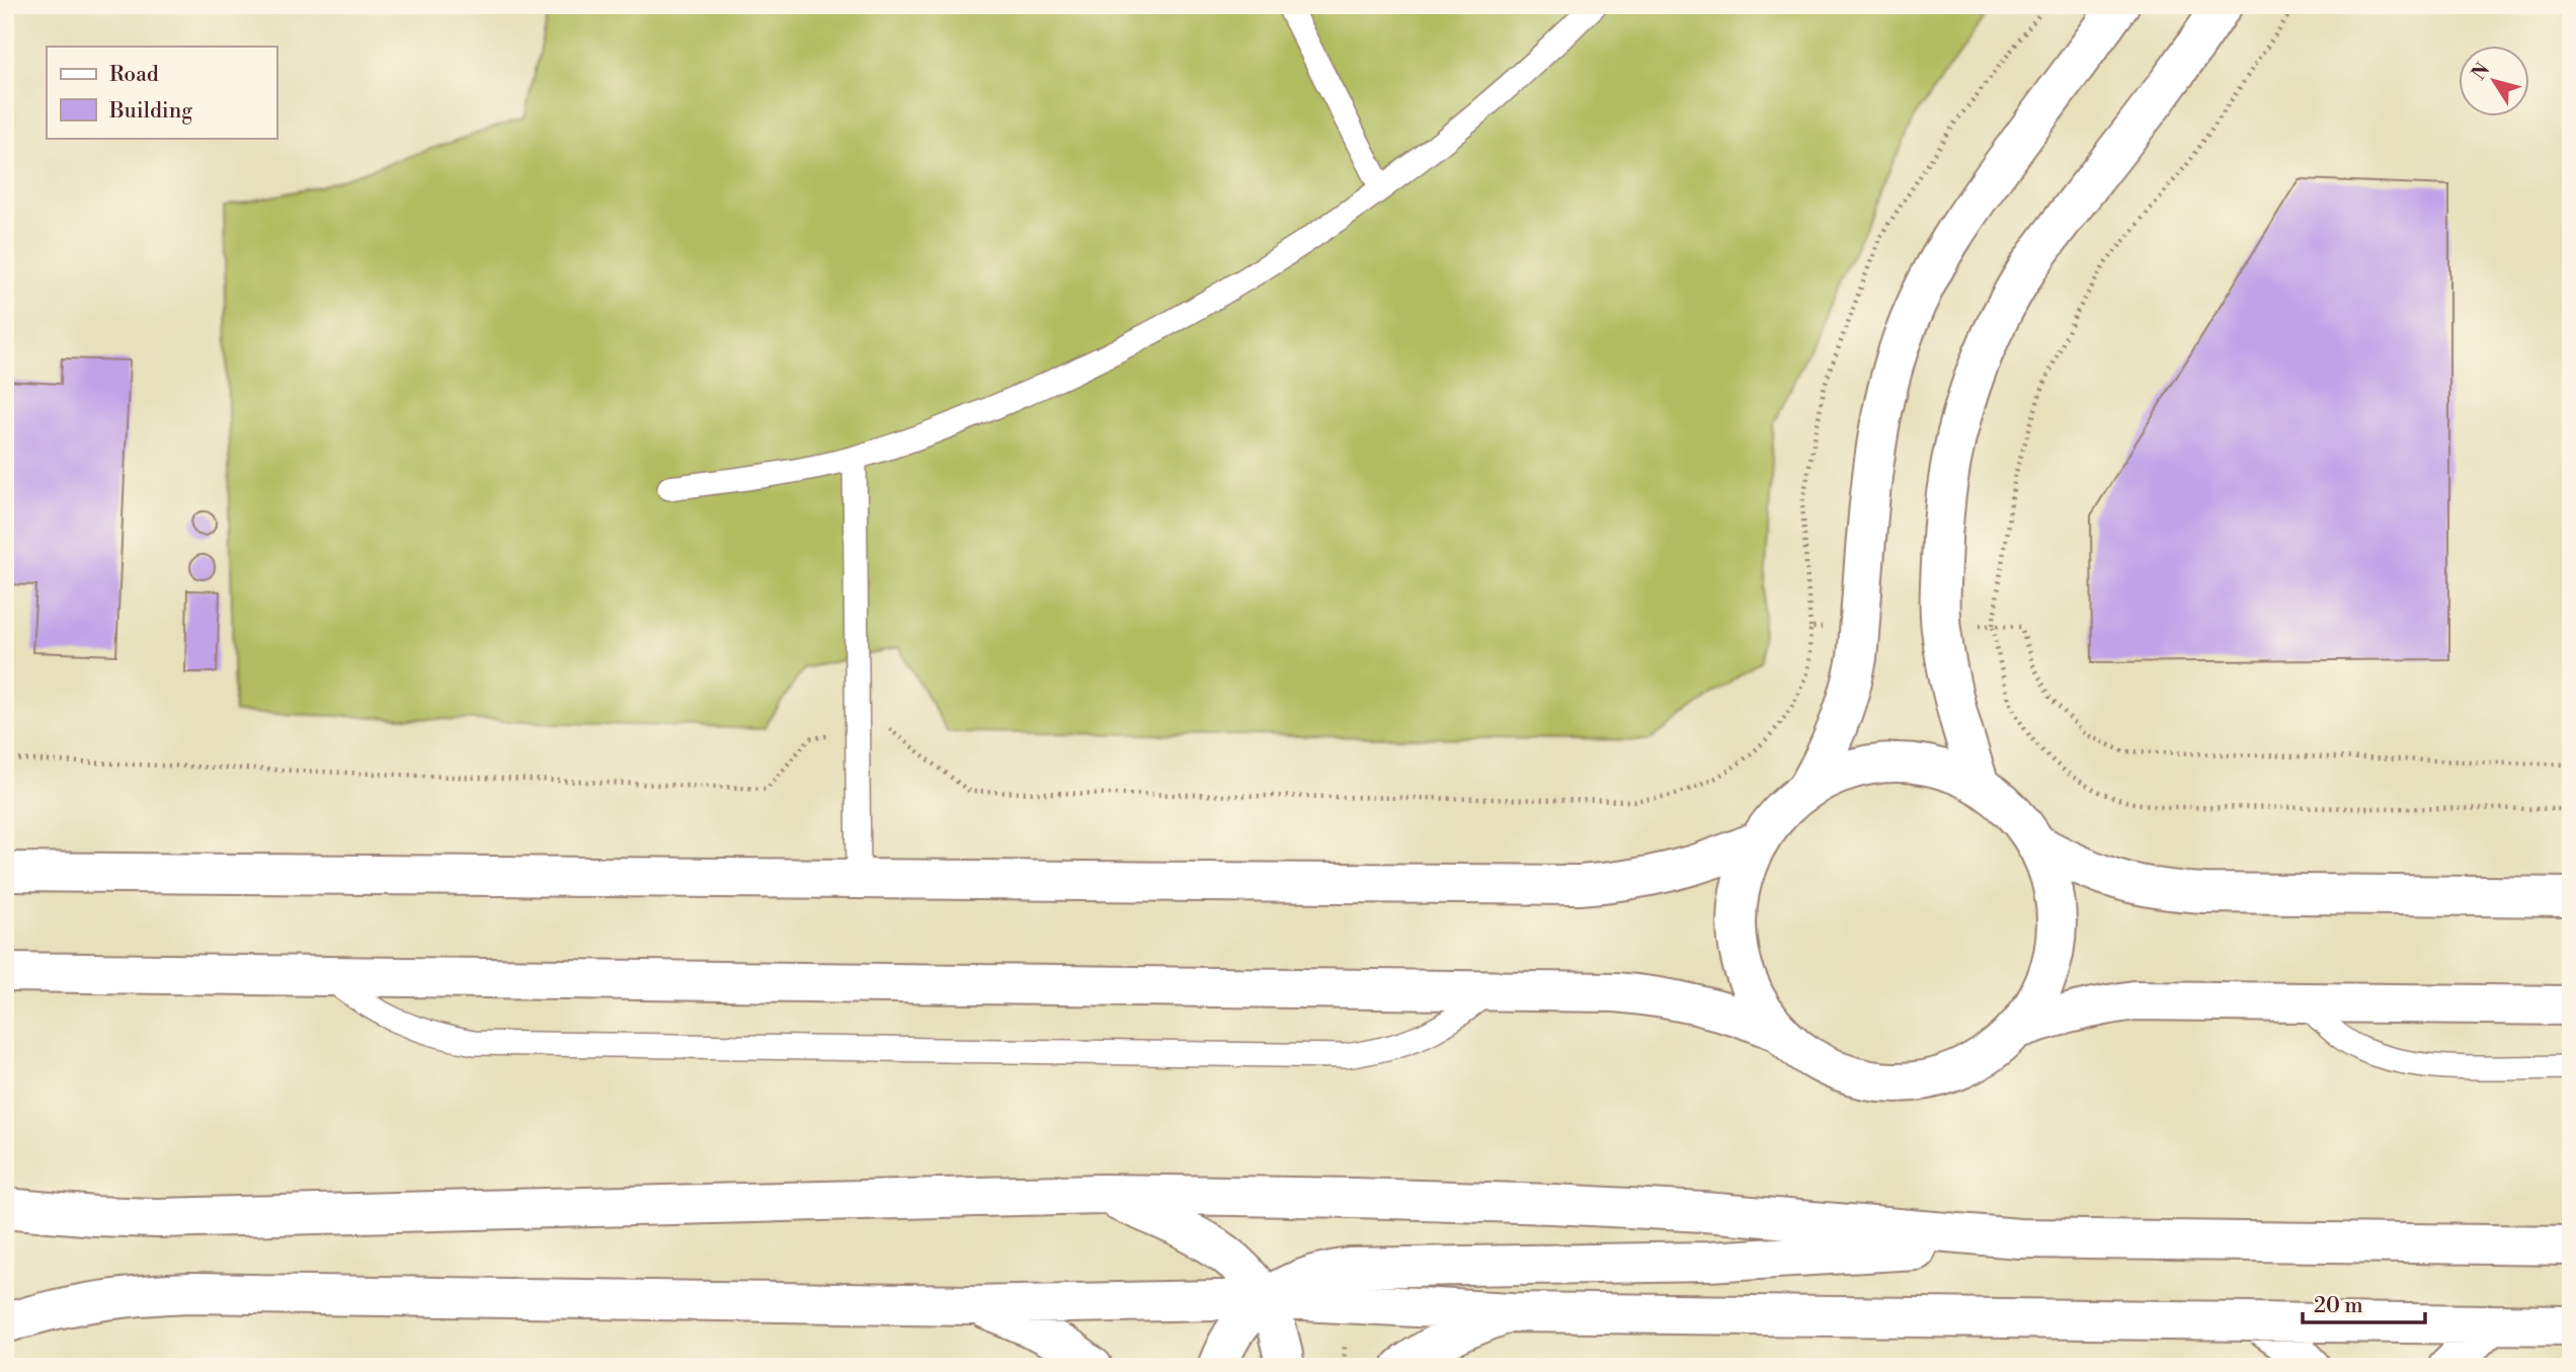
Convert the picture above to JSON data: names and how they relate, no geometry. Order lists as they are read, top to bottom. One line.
{"legend":["Road","Building"],"scale_bar":"20 m","north":"top left"}
